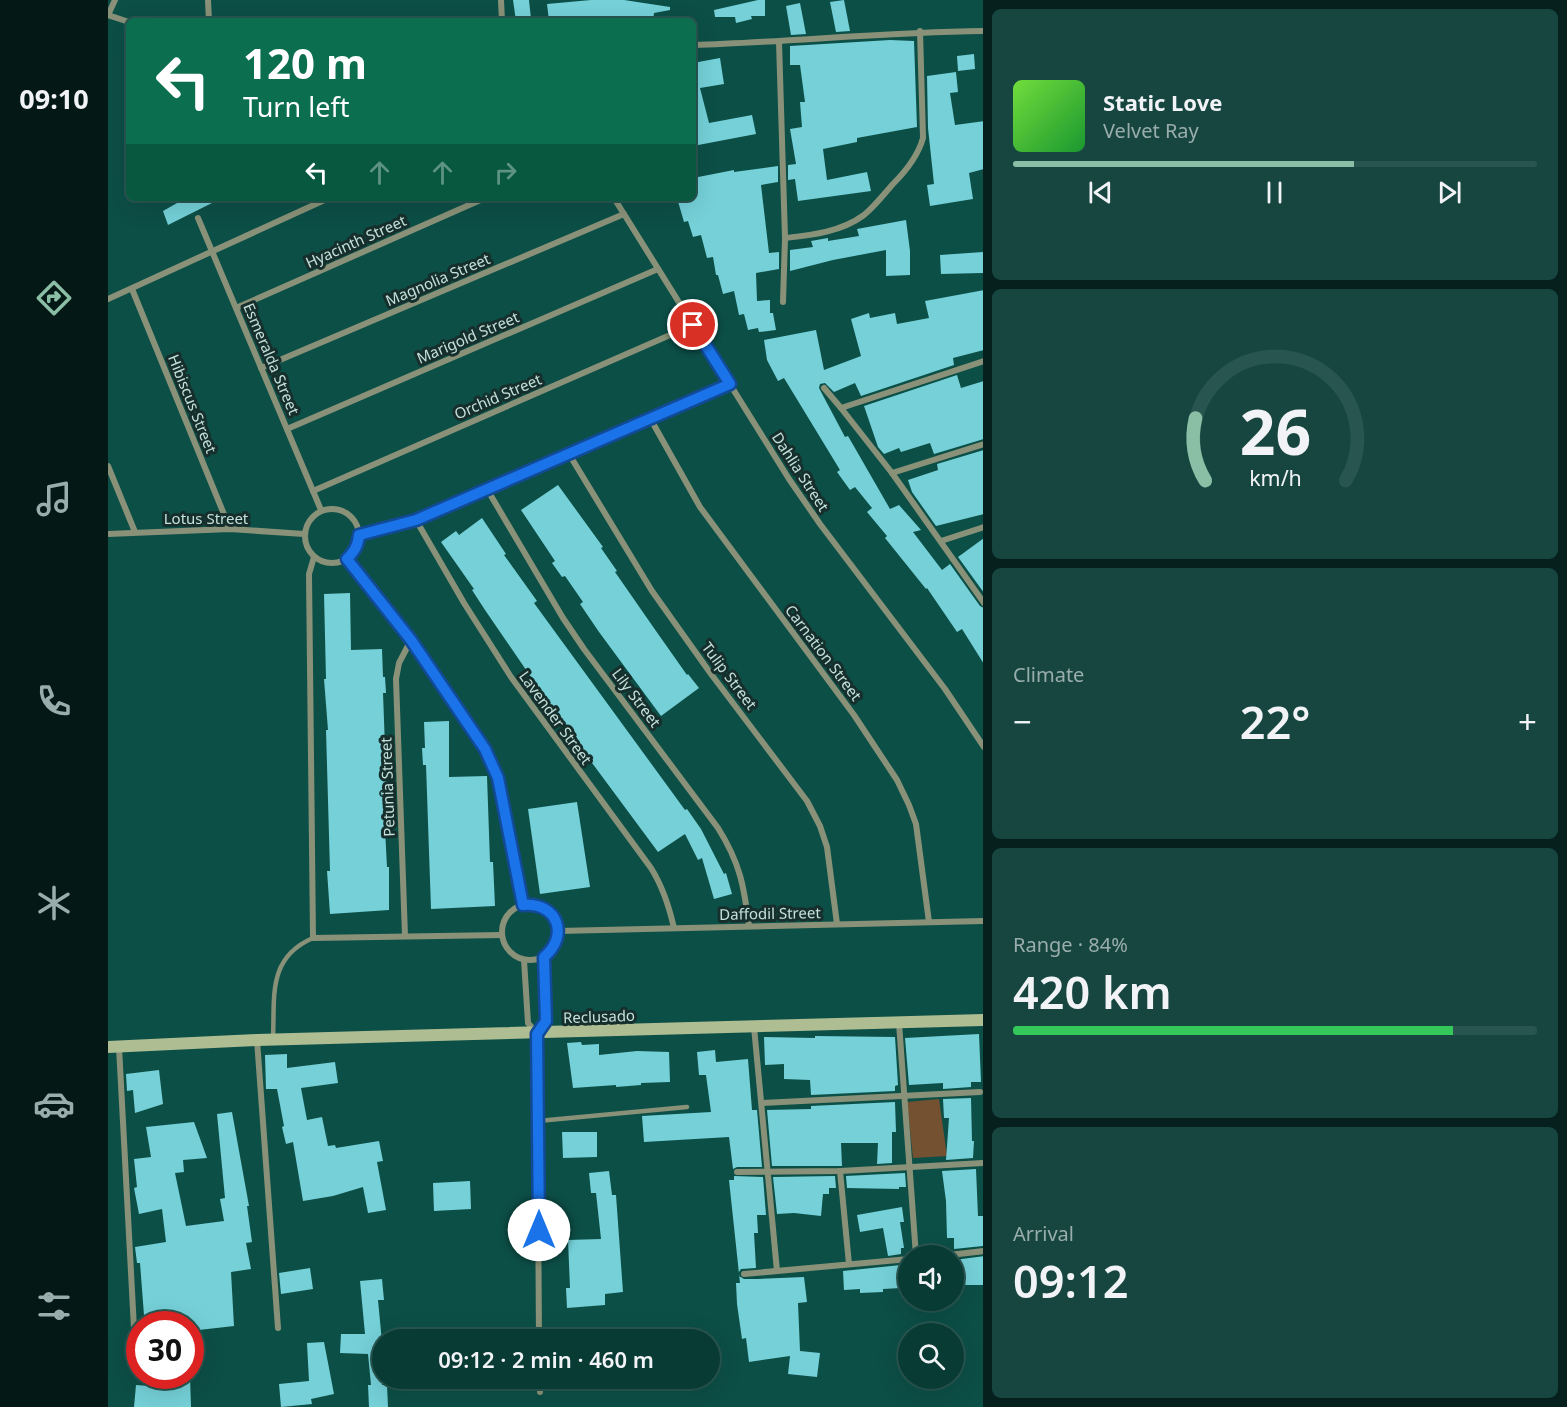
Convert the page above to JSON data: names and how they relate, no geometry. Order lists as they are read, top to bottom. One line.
{"streets":{"street":["Hyacinth Street","Magnolia Street","Marigold Street","Esmeralda Street","Orchid Street","Hibiscus Street","Dahlia Street","Lotus Street","Carnation Street","Tulip Street","Lily Street","Lavender Street","Petunia Street","Daffodil Street","Reclusado"]},"crossings":[["Hyacinth Street","Esmeralda Street"],["Magnolia Street","Esmeralda Street"],["Magnolia Street","Dahlia Street"],["Marigold Street","Esmeralda Street"],["Marigold Street","Dahlia Street"],["Esmeralda Street","Orchid Street"],["Esmeralda Street","Lotus Street"],["Orchid Street","Dahlia Street"],["Hibiscus Street","Lotus Street"],["Carnation Street","Daffodil Street"],["Tulip Street","Daffodil Street"],["Lily Street","Daffodil Street"],["Lavender Street","Daffodil Street"]],"page":{"tabs":"09:10","turn":["120 m","Turn left"],"song":["Static Love","Velvet Ray"],"tile":["Climate",["Range · 84%","420 km"],["Arrival","09:12"]],"heat":["−","22°","+"],"limit":"30","trip":"09:12 · 2 min · 460 m","gauge":["26","km/h"]}}
